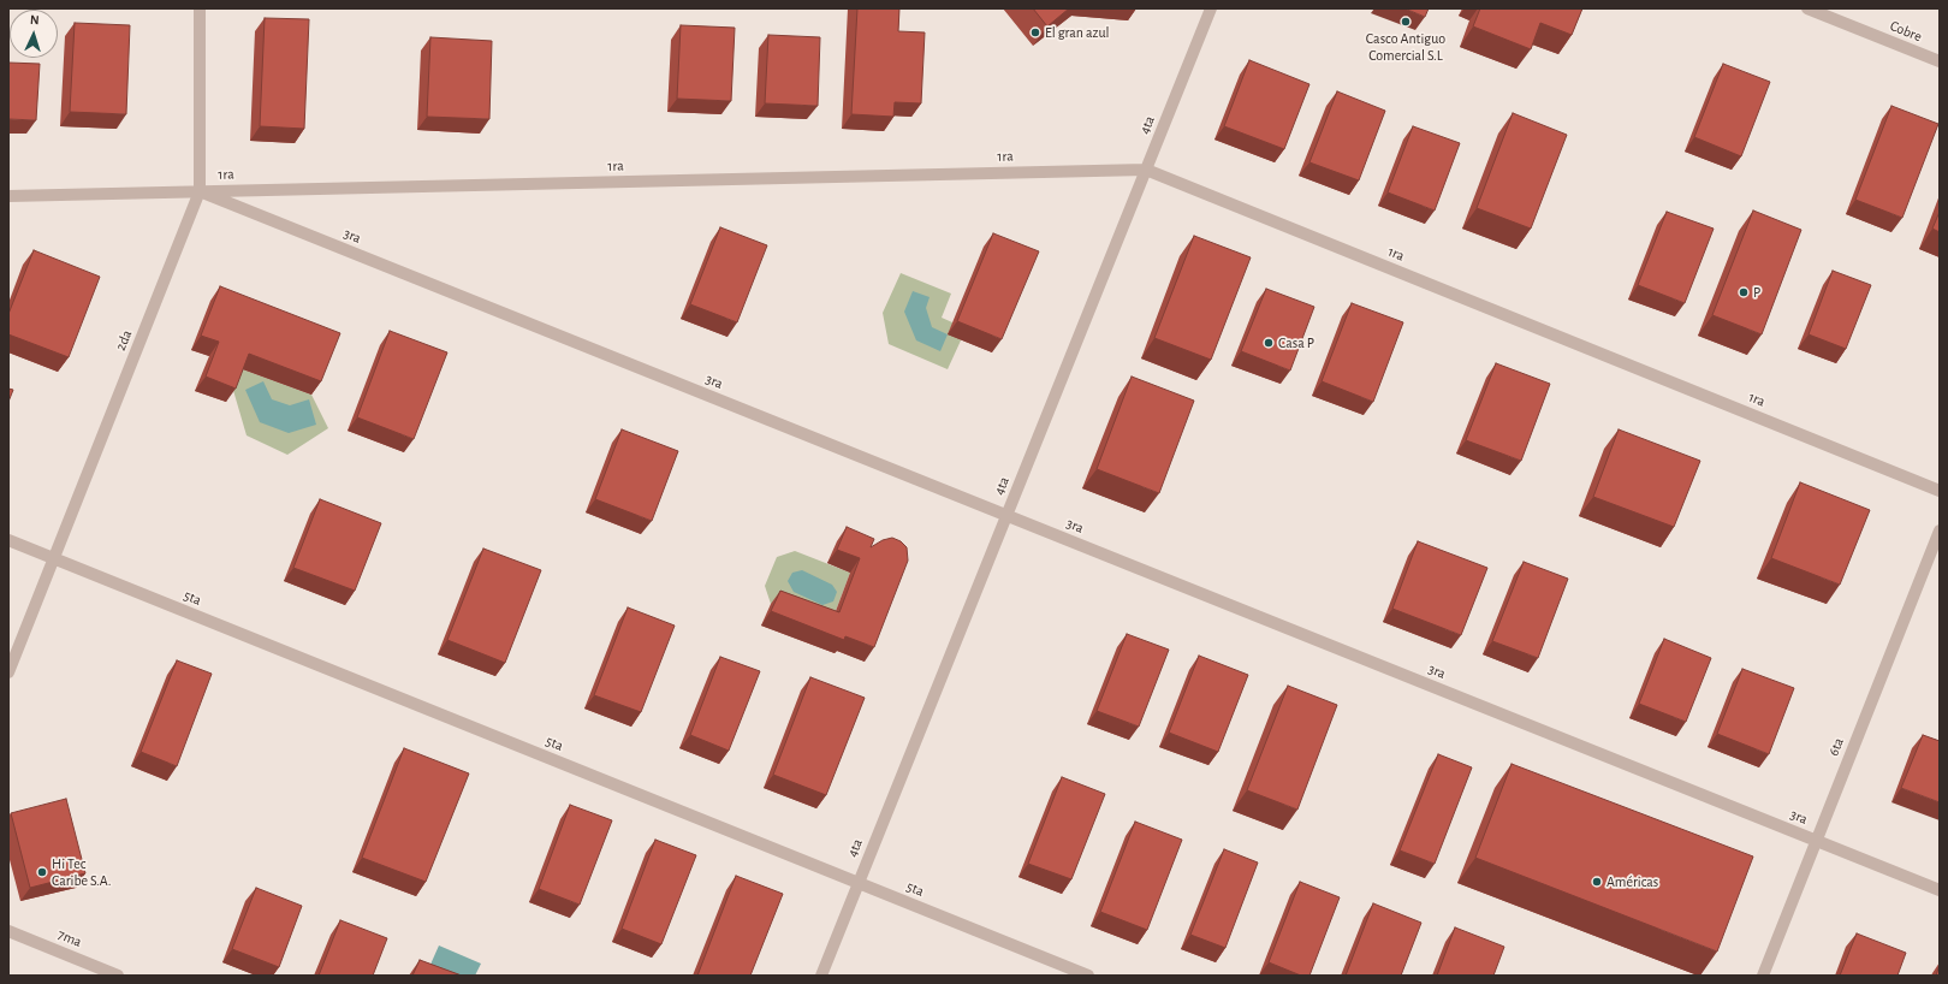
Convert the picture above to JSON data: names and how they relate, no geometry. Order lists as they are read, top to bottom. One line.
{"streets":{"street":["Cobre","4ta","1ra","3ra","2da","5ta","6ta","7ma"]},"crossings":[["4ta","1ra"],["4ta","3ra"],["4ta","5ta"],["1ra","3ra"],["1ra","2da"],["3ra","2da"],["3ra","6ta"],["2da","5ta"]],"places":["Casco Antiguo Comercial S.L","El gran azul","P","Casa P","Hi Tec Caribe S.A.","Américas"],"north":"top"}
